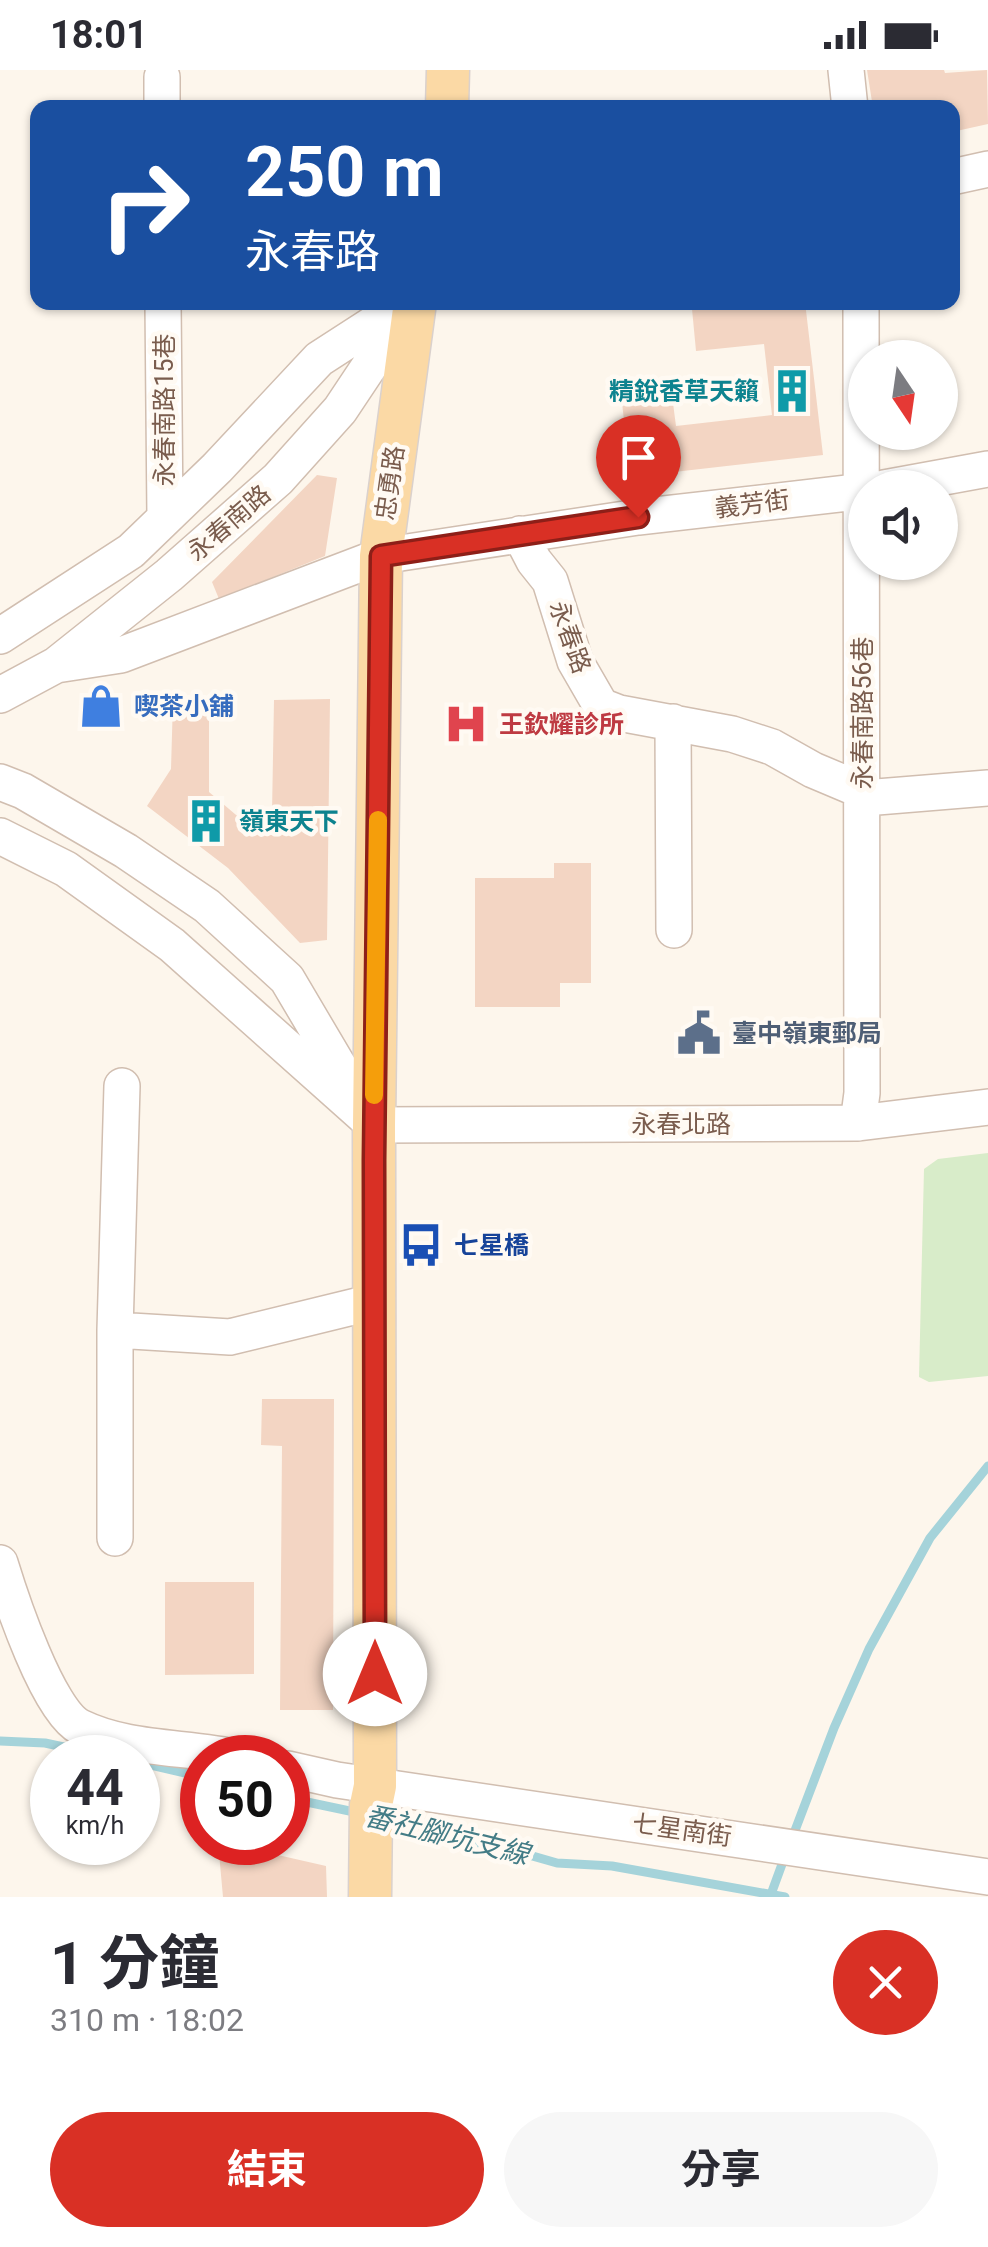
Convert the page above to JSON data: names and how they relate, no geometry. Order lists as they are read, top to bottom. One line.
{"streets":{"main road":["忠勇路"],"street":["永春南路15巷","義芳街","永春南路","永春路","永春南路56巷","永春北路","七星南街"]},"crossings":[["永春南路15巷","永春南路"],["忠勇路","永春北路"],["忠勇路","七星南街"],["義芳街","永春路"],["永春路","永春南路56巷"],["永春南路56巷","永春北路"]],"water":["番社腳坑支線"],"places":{"building":["精銳香草天籟","嶺東天下"],"shop":["喫茶小舖"],"hospital":["王欽耀診所"],"public building":["臺中嶺東郵局"],"bus stop":["七星橋"]},"north":"bottom","page":{"status":"18:01","turn":["250 m","永春路"],"speed":"44 km/h","limit":"50","heading":["1 分鐘","310 m · 18:02"],"buttons":["結束","分享"]}}
